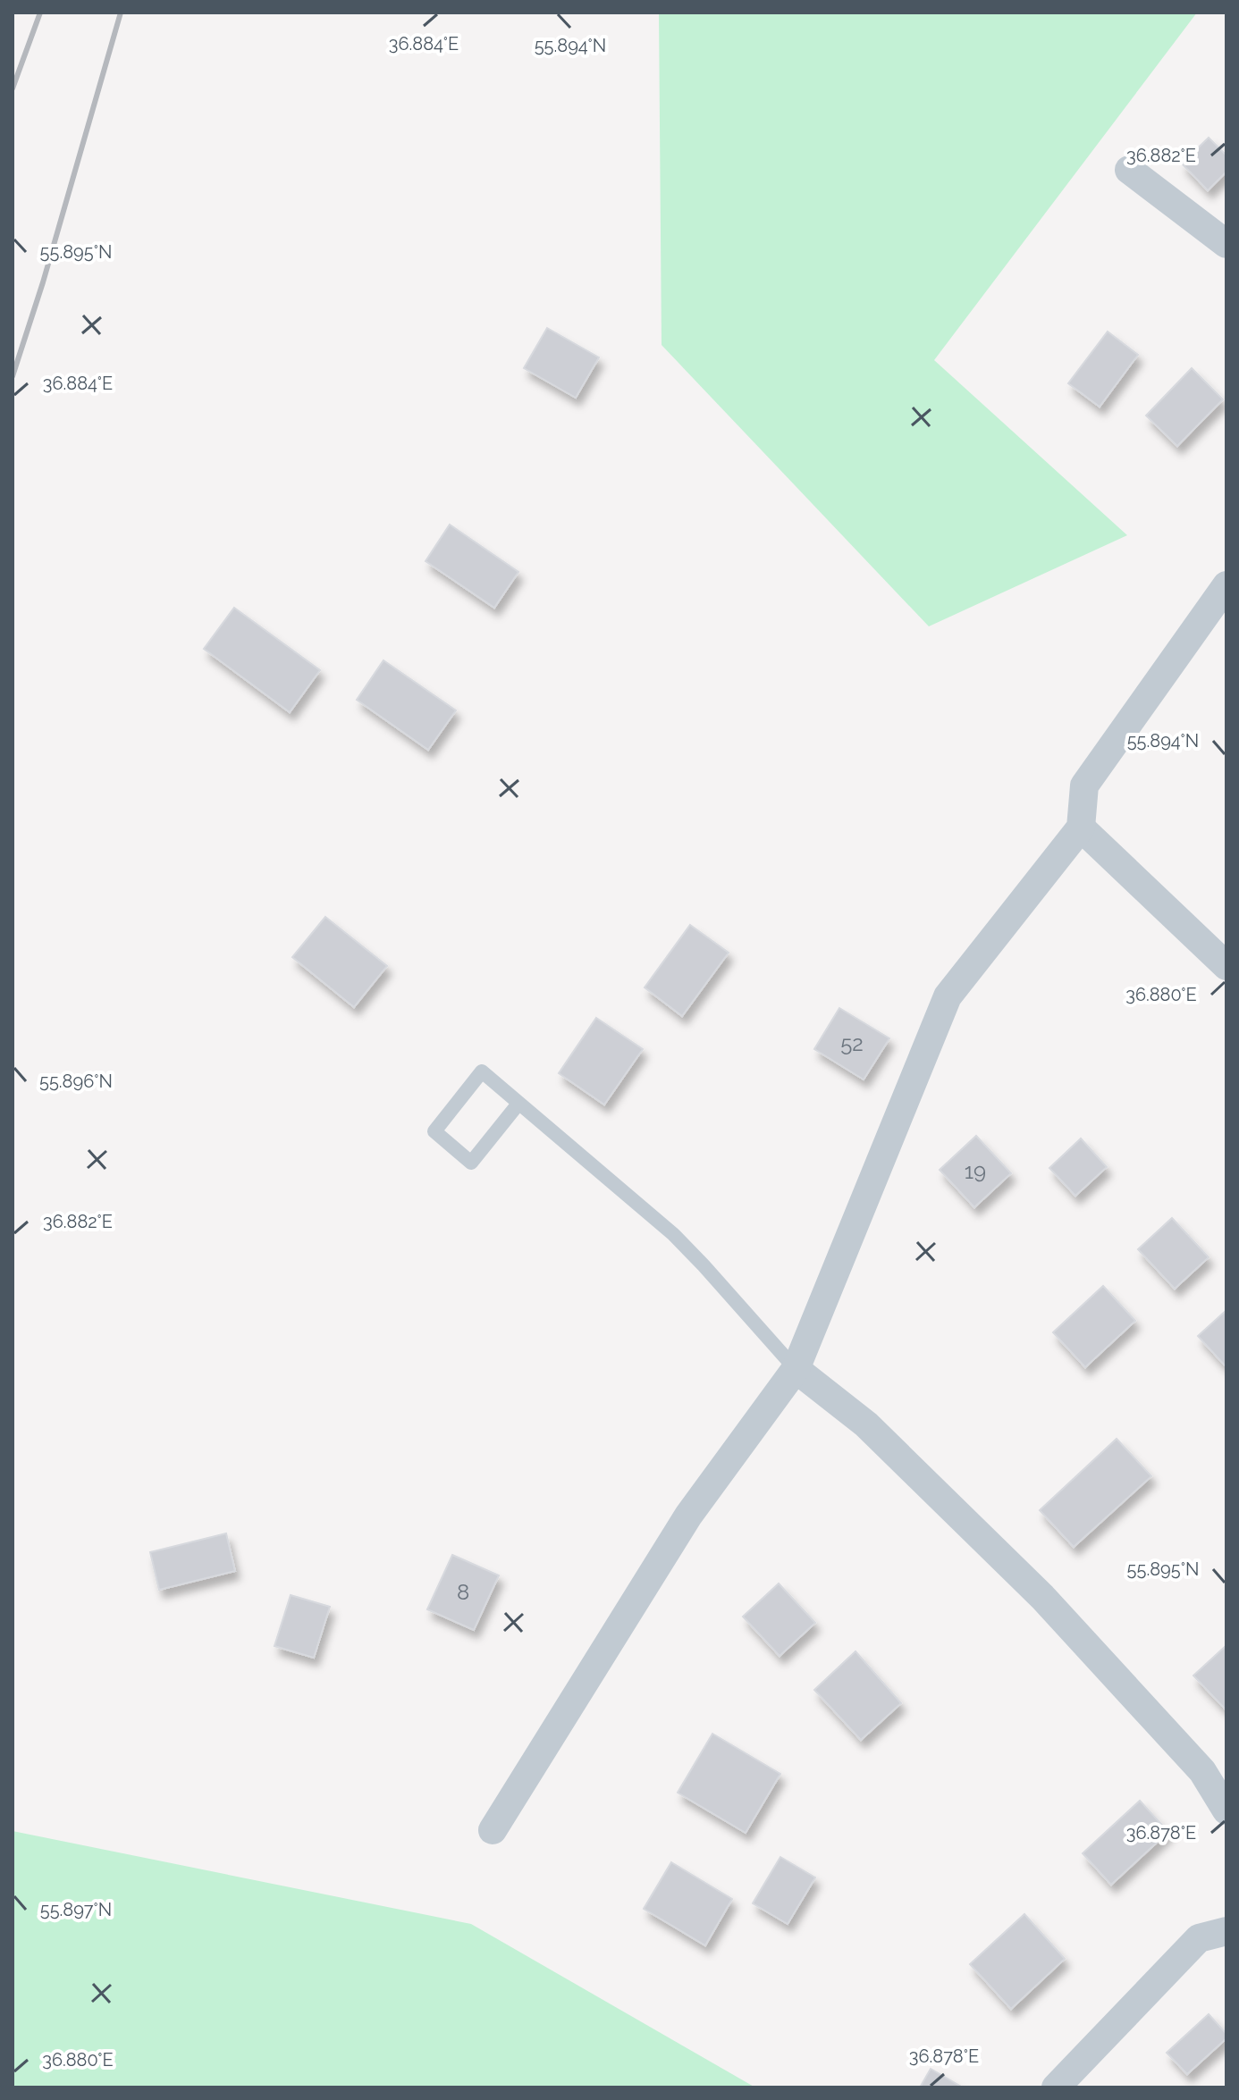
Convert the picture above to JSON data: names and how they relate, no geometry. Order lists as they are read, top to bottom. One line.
{"house_numbers":["52","19","8"],"coordinates":["36.884°E","55.894°N","36.882°E","55.895°N","36.880°E","55.896°N","36.878°E","55.897°N"]}
